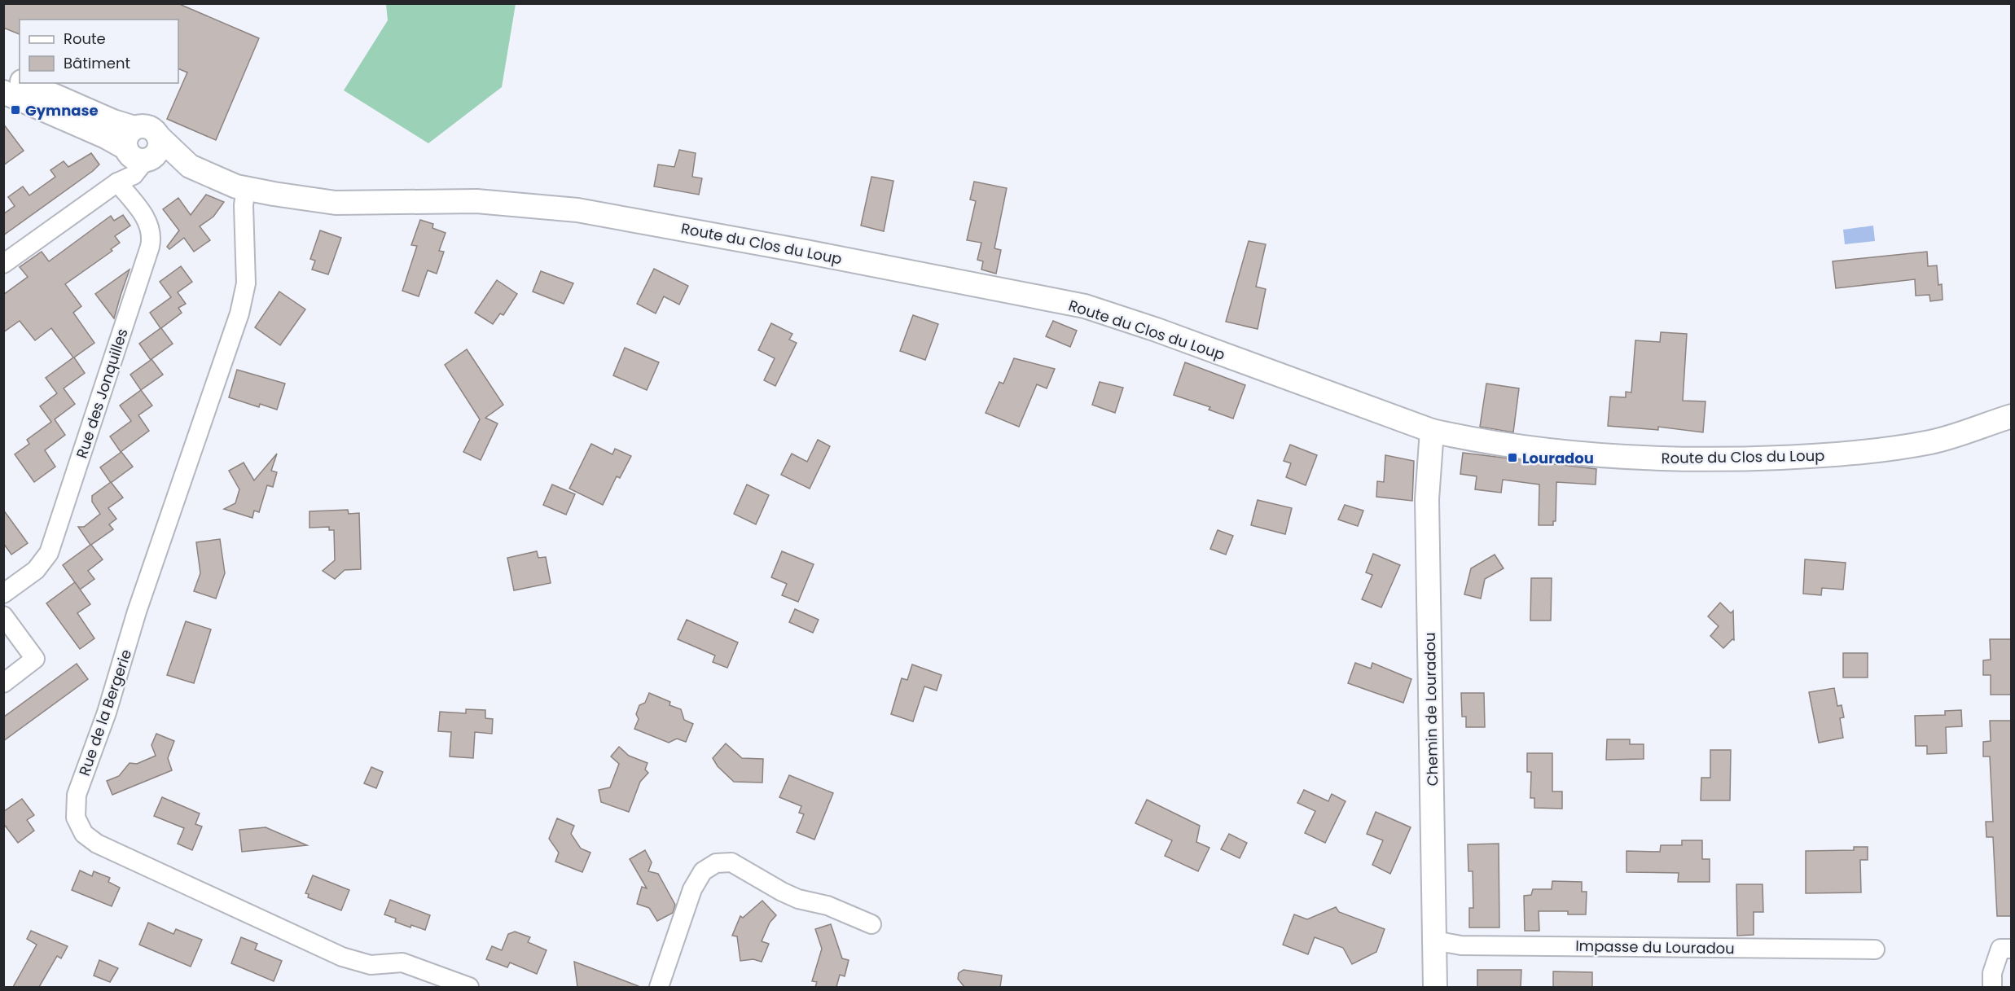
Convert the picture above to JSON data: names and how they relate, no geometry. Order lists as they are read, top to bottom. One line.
{"streets":{"street":["Route du Clos du Loup","Rue des Jonquilles","Chemin de Louradou","Rue de la Bergerie","Impasse du Louradou"]},"crossings":[["Route du Clos du Loup","Chemin de Louradou"],["Route du Clos du Loup","Rue de la Bergerie"],["Chemin de Louradou","Impasse du Louradou"]],"places":{"transit":["Gymnase","Louradou"]},"legend":["Route","Bâtiment"]}
